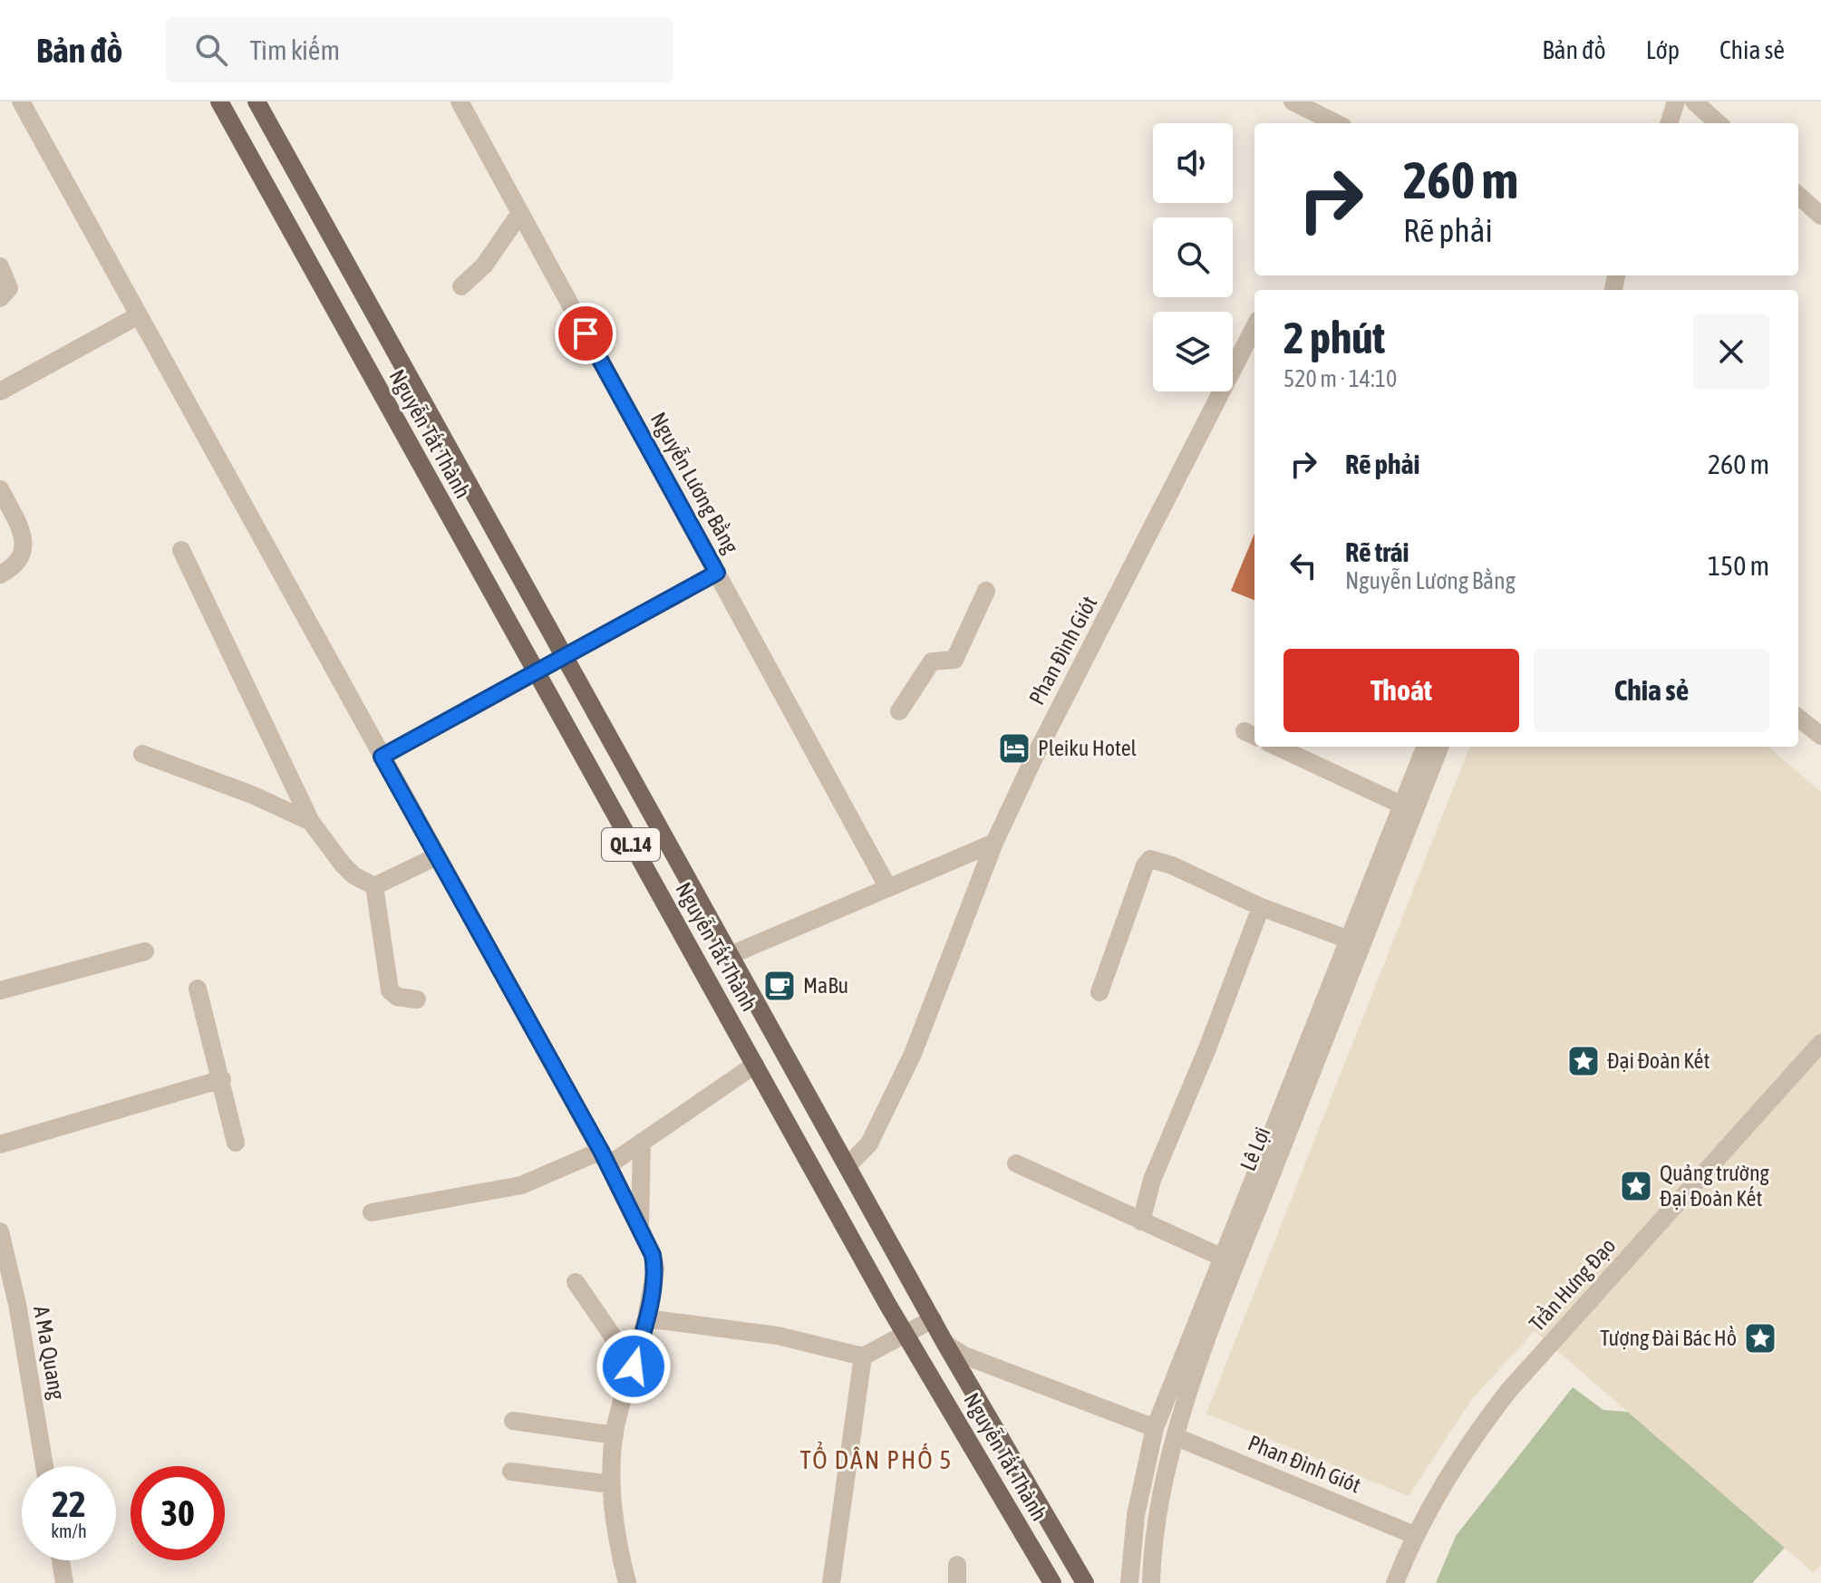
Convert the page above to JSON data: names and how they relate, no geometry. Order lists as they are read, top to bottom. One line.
{"streets":{"main road":["Nguyễn Tất Thành","QL.14"],"street":["Nguyễn Lương Bằng","Phan Đình Giót","Lê Lợi","Trần Hưng Đạo","A Ma Quang"]},"crossings":[["Nguyễn Tất Thành","Phan Đình Giót"],["Phan Đình Giót","Lê Lợi"],["Phan Đình Giót","Trần Hưng Đạo"]],"districts":["TỔ DÂN PHỐ 5"],"places":{"hotel":["Pleiku Hotel"],"cafe":["MaBu"],"place":["Đại Đoàn Kết","Quảng trường Đại Đoàn Kết","Tượng Đài Bác Hồ"]},"page":{"header":"Bản đồ","search":"Tìm kiếm","nav":["Bản đồ","Lớp","Chia sẻ"],"turn":["260 m","Rẽ phải"],"heading":["2 phút","520 m · 14:10"],"list":[{"name":"Rẽ phải","value":"260 m"},{"name":"Rẽ trái","note":"Nguyễn Lương Bằng","value":"150 m"}],"buttons":["Thoát","Chia sẻ"],"speed":"22 km/h","limit":"30"}}
